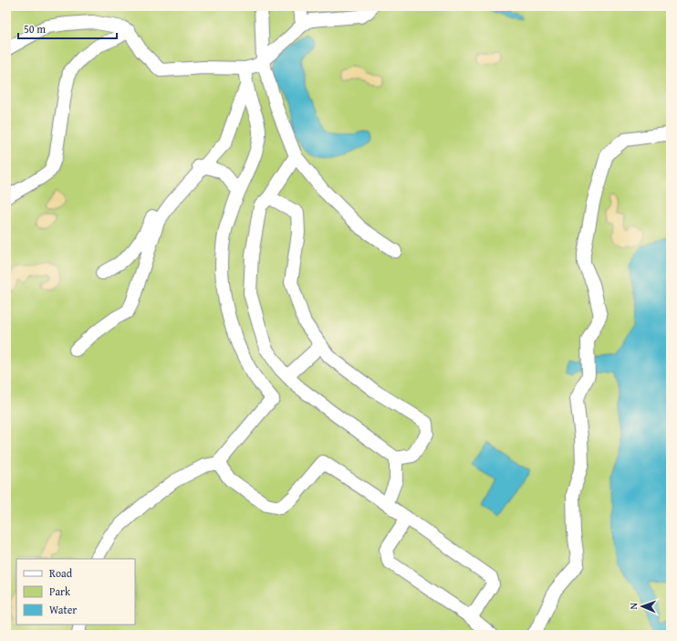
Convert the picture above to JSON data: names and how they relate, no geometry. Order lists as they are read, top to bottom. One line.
{"legend":["Road","Park","Water"],"scale_bar":"50 m","north":"left"}
